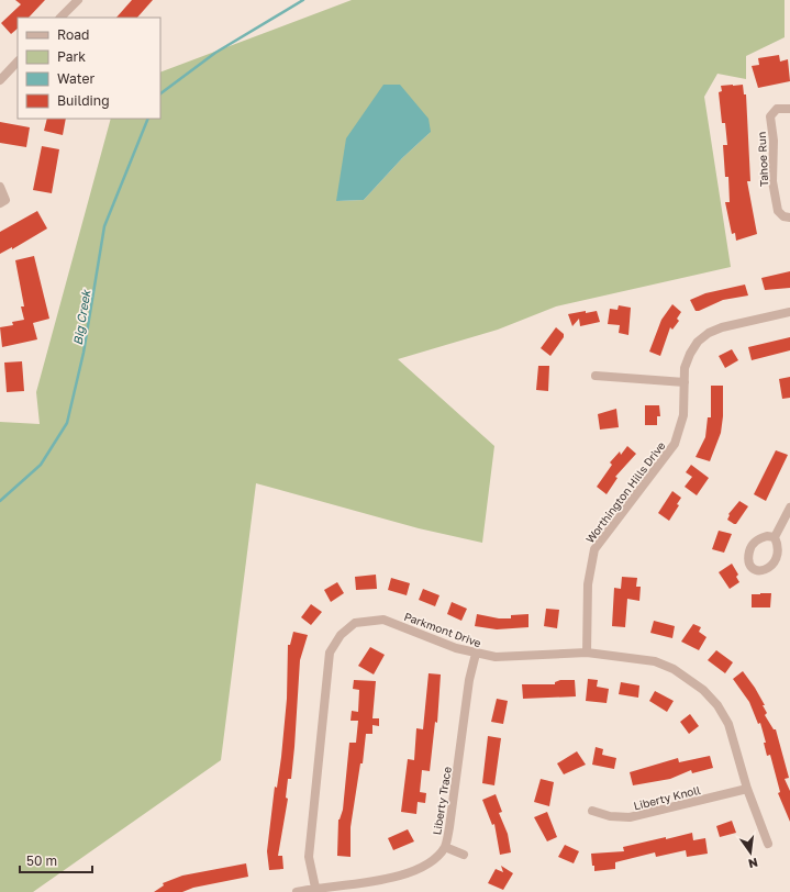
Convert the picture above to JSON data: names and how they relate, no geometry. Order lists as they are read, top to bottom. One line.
{"streets":{"street":["Tahoe Run","Worthington Hills Drive","Parkmont Drive","Liberty Knoll","Liberty Trace"]},"crossings":[["Worthington Hills Drive","Parkmont Drive"],["Parkmont Drive","Liberty Knoll"],["Parkmont Drive","Liberty Trace"]],"water":["Big Creek"],"legend":["Road","Park","Water","Building"],"scale_bar":"50 m","north":"bottom"}
